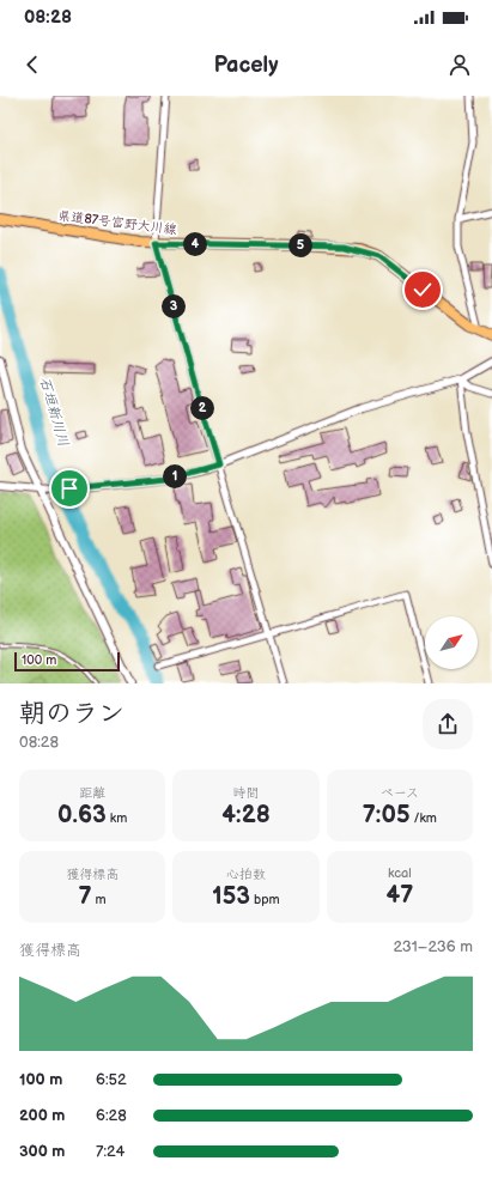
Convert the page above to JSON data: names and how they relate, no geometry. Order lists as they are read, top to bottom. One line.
{"streets":{"main road":["県道87号富野大川線"]},"water":["石垣新川川"],"scale_bar":"100 m","north":"top right","page":{"status":"08:28","header":"Pacely","pins":["4","5","3","2","1"],"scale":"100 m","heading":["朝のラン","08:28"],"stats":[["距離","0.63 km"],["時間","4:28"],["ペース","7:05 /km"],["獲得標高","7 m"],["心拍数","153 bpm"],["kcal","47"]],"chart":["獲得標高","231–236 m"],"list":[{"name":"100 m","note":"6:52"},{"name":"200 m","note":"6:28"},{"name":"300 m","note":"7:24"}]}}
